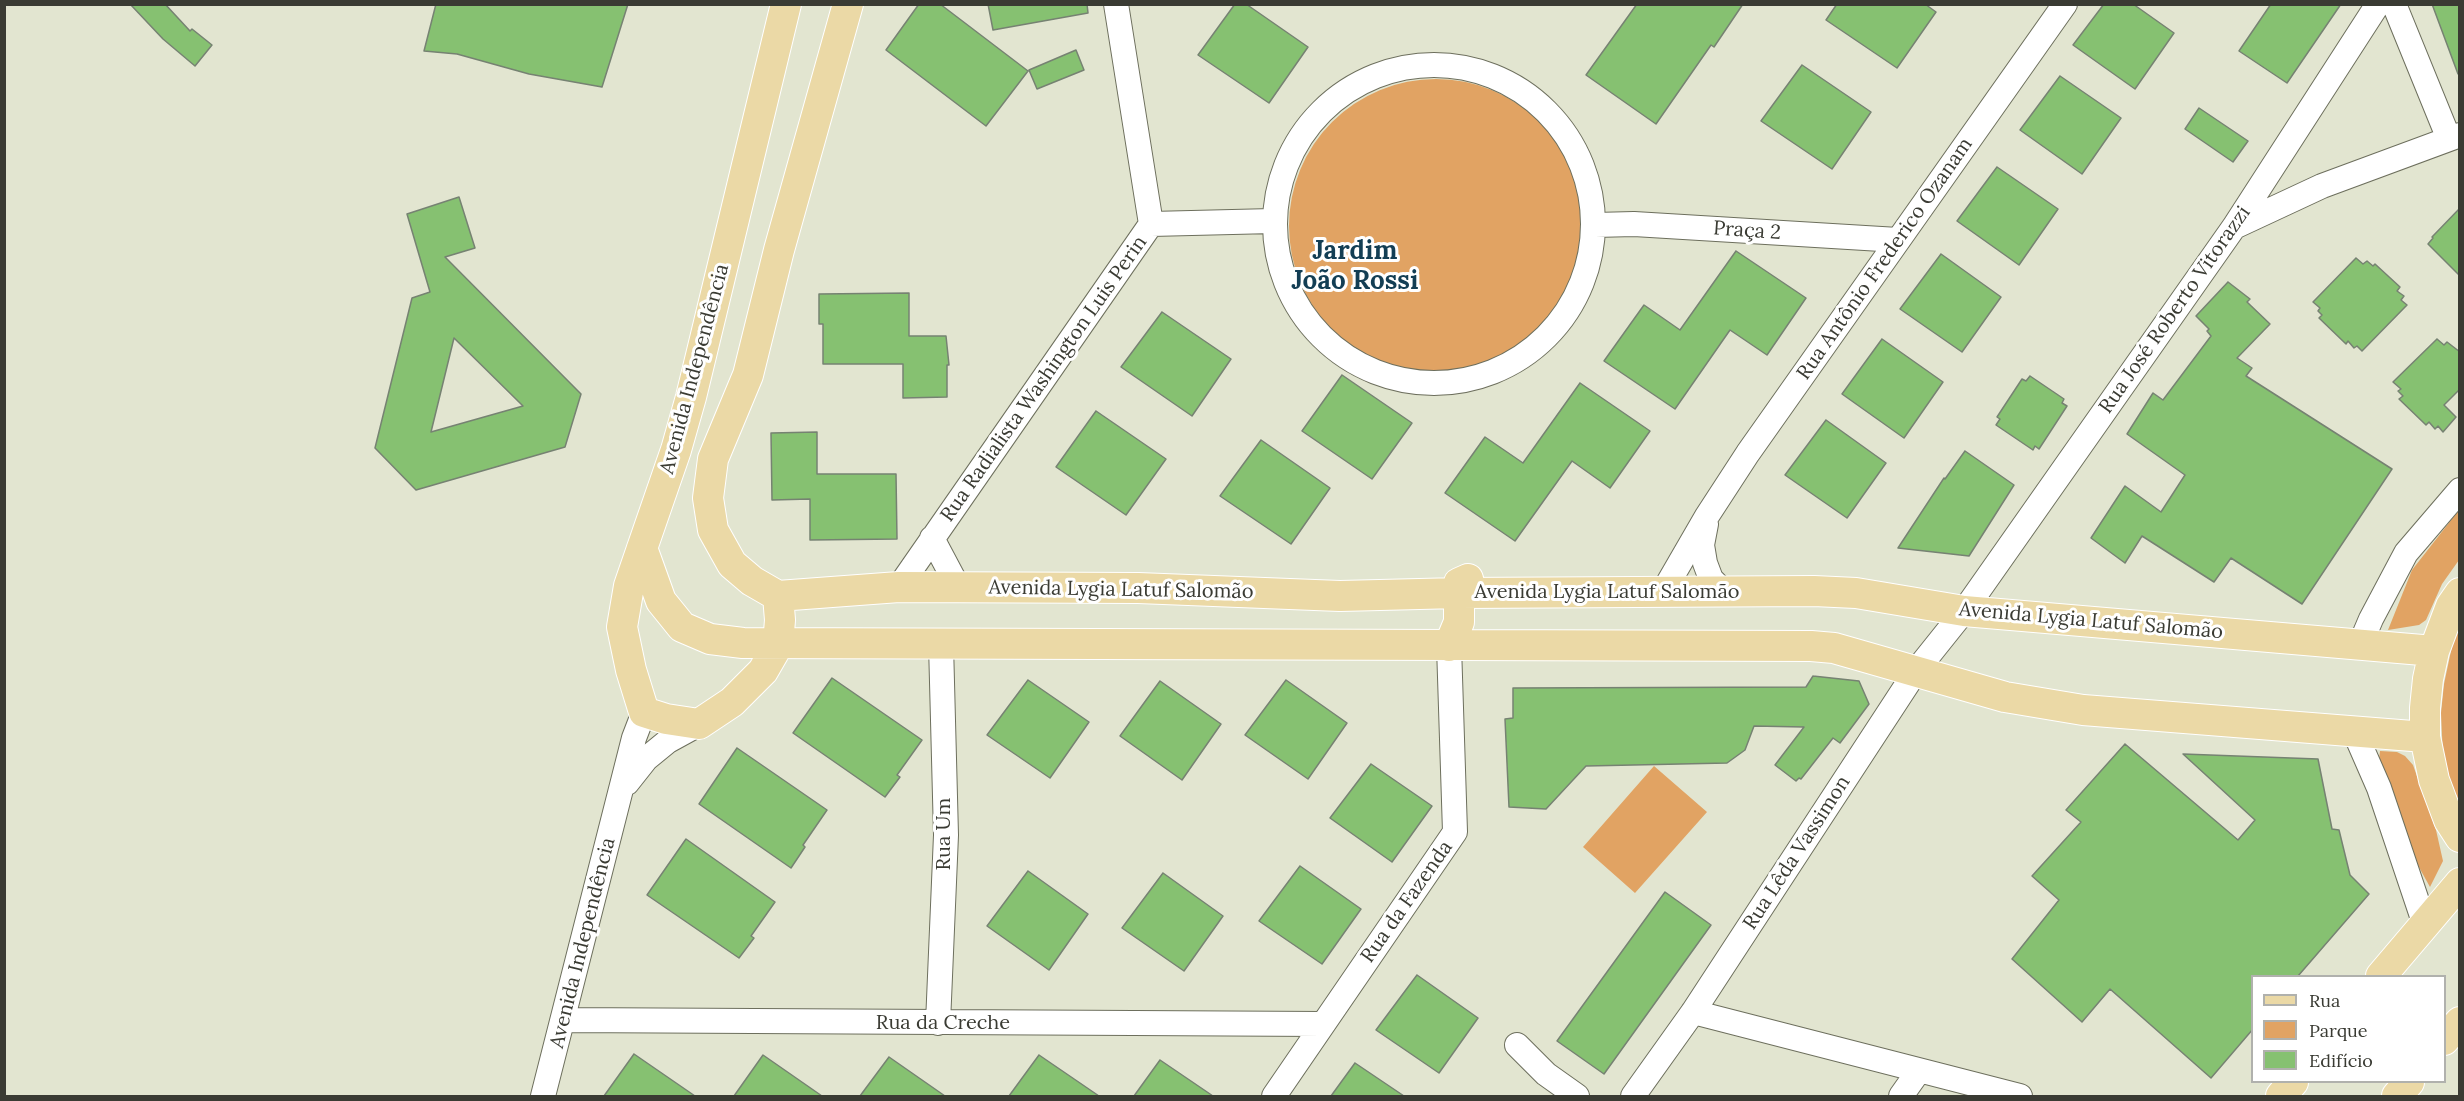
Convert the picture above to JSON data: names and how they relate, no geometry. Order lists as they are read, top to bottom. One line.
{"streets":{"main road":["Avenida Independência","Avenida Lygia Latuf Salomão"],"street":["Praça 2","Rua Antônio Frederico Ozanam","Rua José Roberto Vitorazzi","Rua Radialista Washington Luis Perin","Rua Um","Rua Lêda Vassimon","Rua da Fazenda","Rua da Creche"]},"crossings":[["Praça 2","Rua Antônio Frederico Ozanam"],["Rua Antônio Frederico Ozanam","Avenida Lygia Latuf Salomão"],["Rua José Roberto Vitorazzi","Avenida Lygia Latuf Salomão"],["Rua José Roberto Vitorazzi","Rua Lêda Vassimon"],["Avenida Independência","Avenida Lygia Latuf Salomão"],["Avenida Independência","Rua da Creche"],["Rua Radialista Washington Luis Perin","Avenida Lygia Latuf Salomão"],["Avenida Lygia Latuf Salomão","Rua Lêda Vassimon"],["Rua Um","Rua da Creche"],["Rua da Fazenda","Rua da Creche"]],"districts":["Jardim João Rossi"],"legend":["Rua","Parque","Edifício"]}
